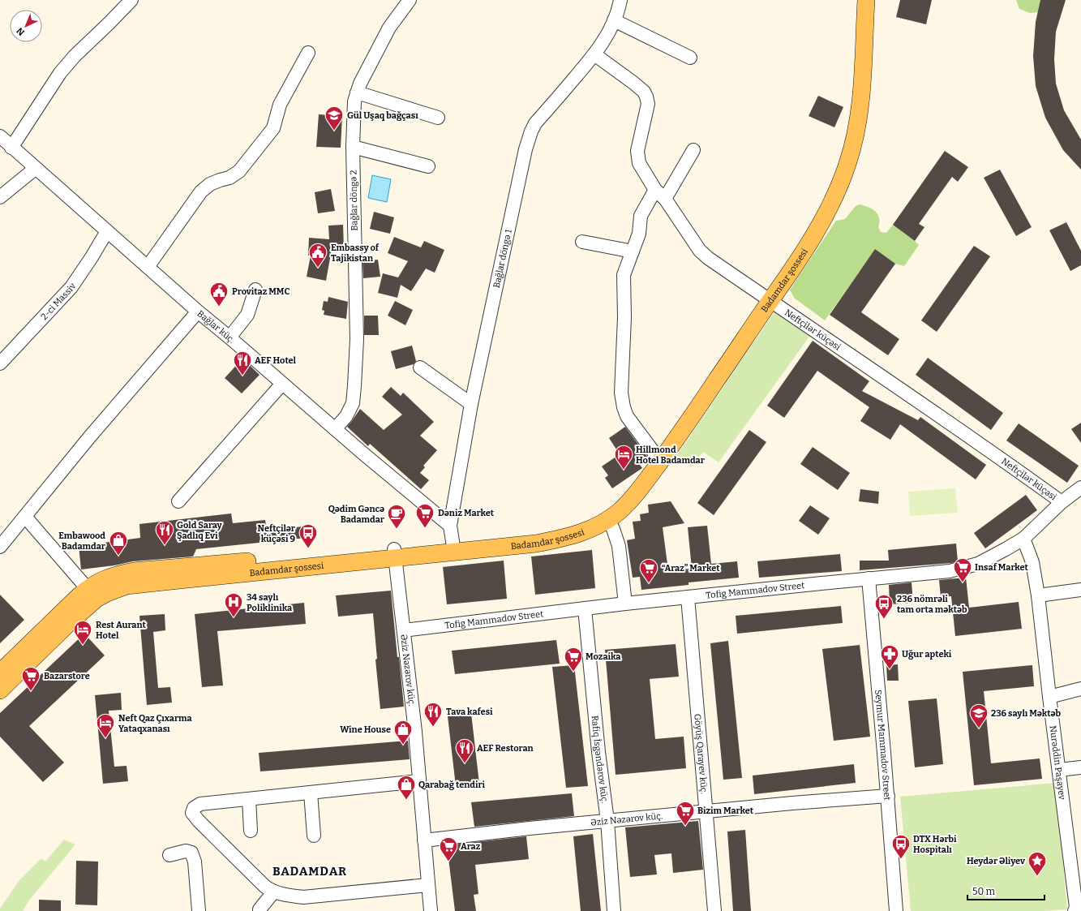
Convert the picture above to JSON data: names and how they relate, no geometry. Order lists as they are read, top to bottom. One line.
{"streets":{"main road":["Badamdar şossesi"],"street":["Bağlar döngə 2","Bağlar döngə 1","2-ci Massiv","Bağlar küç.","Neftçilər küçəsi","Tofig Mammadov Street","Əziz Nəzərov küç.","Seymur Mammadov Street","Göyüş Qarayev küç.","Rafiq İsgəndərov küç.","Nurəddin Paşayev"]},"crossings":[["Bağlar döngə 2","Bağlar küç."],["Bağlar döngə 1","Badamdar şossesi"],["Bağlar döngə 1","Bağlar küç."],["Bağlar döngə 1","Neftçilər küçəsi"],["Badamdar şossesi","Neftçilər küçəsi"],["Badamdar şossesi","Əziz Nəzərov küç."],["2-ci Massiv","Bağlar küç."],["Neftçilər küçəsi","Tofig Mammadov Street"],["Tofig Mammadov Street","Əziz Nəzərov küç."],["Tofig Mammadov Street","Seymur Mammadov Street"],["Tofig Mammadov Street","Göyüş Qarayev küç."],["Tofig Mammadov Street","Rafiq İsgəndərov küç."],["Tofig Mammadov Street","Nurəddin Paşayev"],["Əziz Nəzərov küç.","Seymur Mammadov Street"],["Əziz Nəzərov küç.","Göyüş Qarayev küç."],["Əziz Nəzərov küç.","Rafiq İsgəndərov küç."]],"districts":["BADAMDAR"],"places":{"school or university":["Gül Uşaq bağçası","236 saylı Məktəb"],"public building":["Embassy of Tajikistan","Provitaz MMC"],"restaurant":["AEF Hotel","Gold Saray Şadlıq Evi","Tava kafesi","AEF Restoran"],"hotel":["Hillmond Hotel Badamdar","Rest Aurant Hotel","Neft Qaz Çıxarma Yataqxanası"],"supermarket":["Dəniz Market","Insaf Market","“Araz” Market","Mozaika","Bazarstore","Bizim Market","Araz"],"cafe":["Qədim Gəncə Badamdar"],"bus stop":["Neftçilər küçəsi 9","236 nömrəli tam orta məktəb","DTX Hərbi Hospitalı"],"shop":["Embawood Badamdar","Wine House","Qarabağ tendiri"],"hospital":["34 saylı Poliklinika"],"pharmacy":["Uğur apteki"],"place":["Heydər Əliyev"]},"scale_bar":"50 m","north":"bottom left"}
